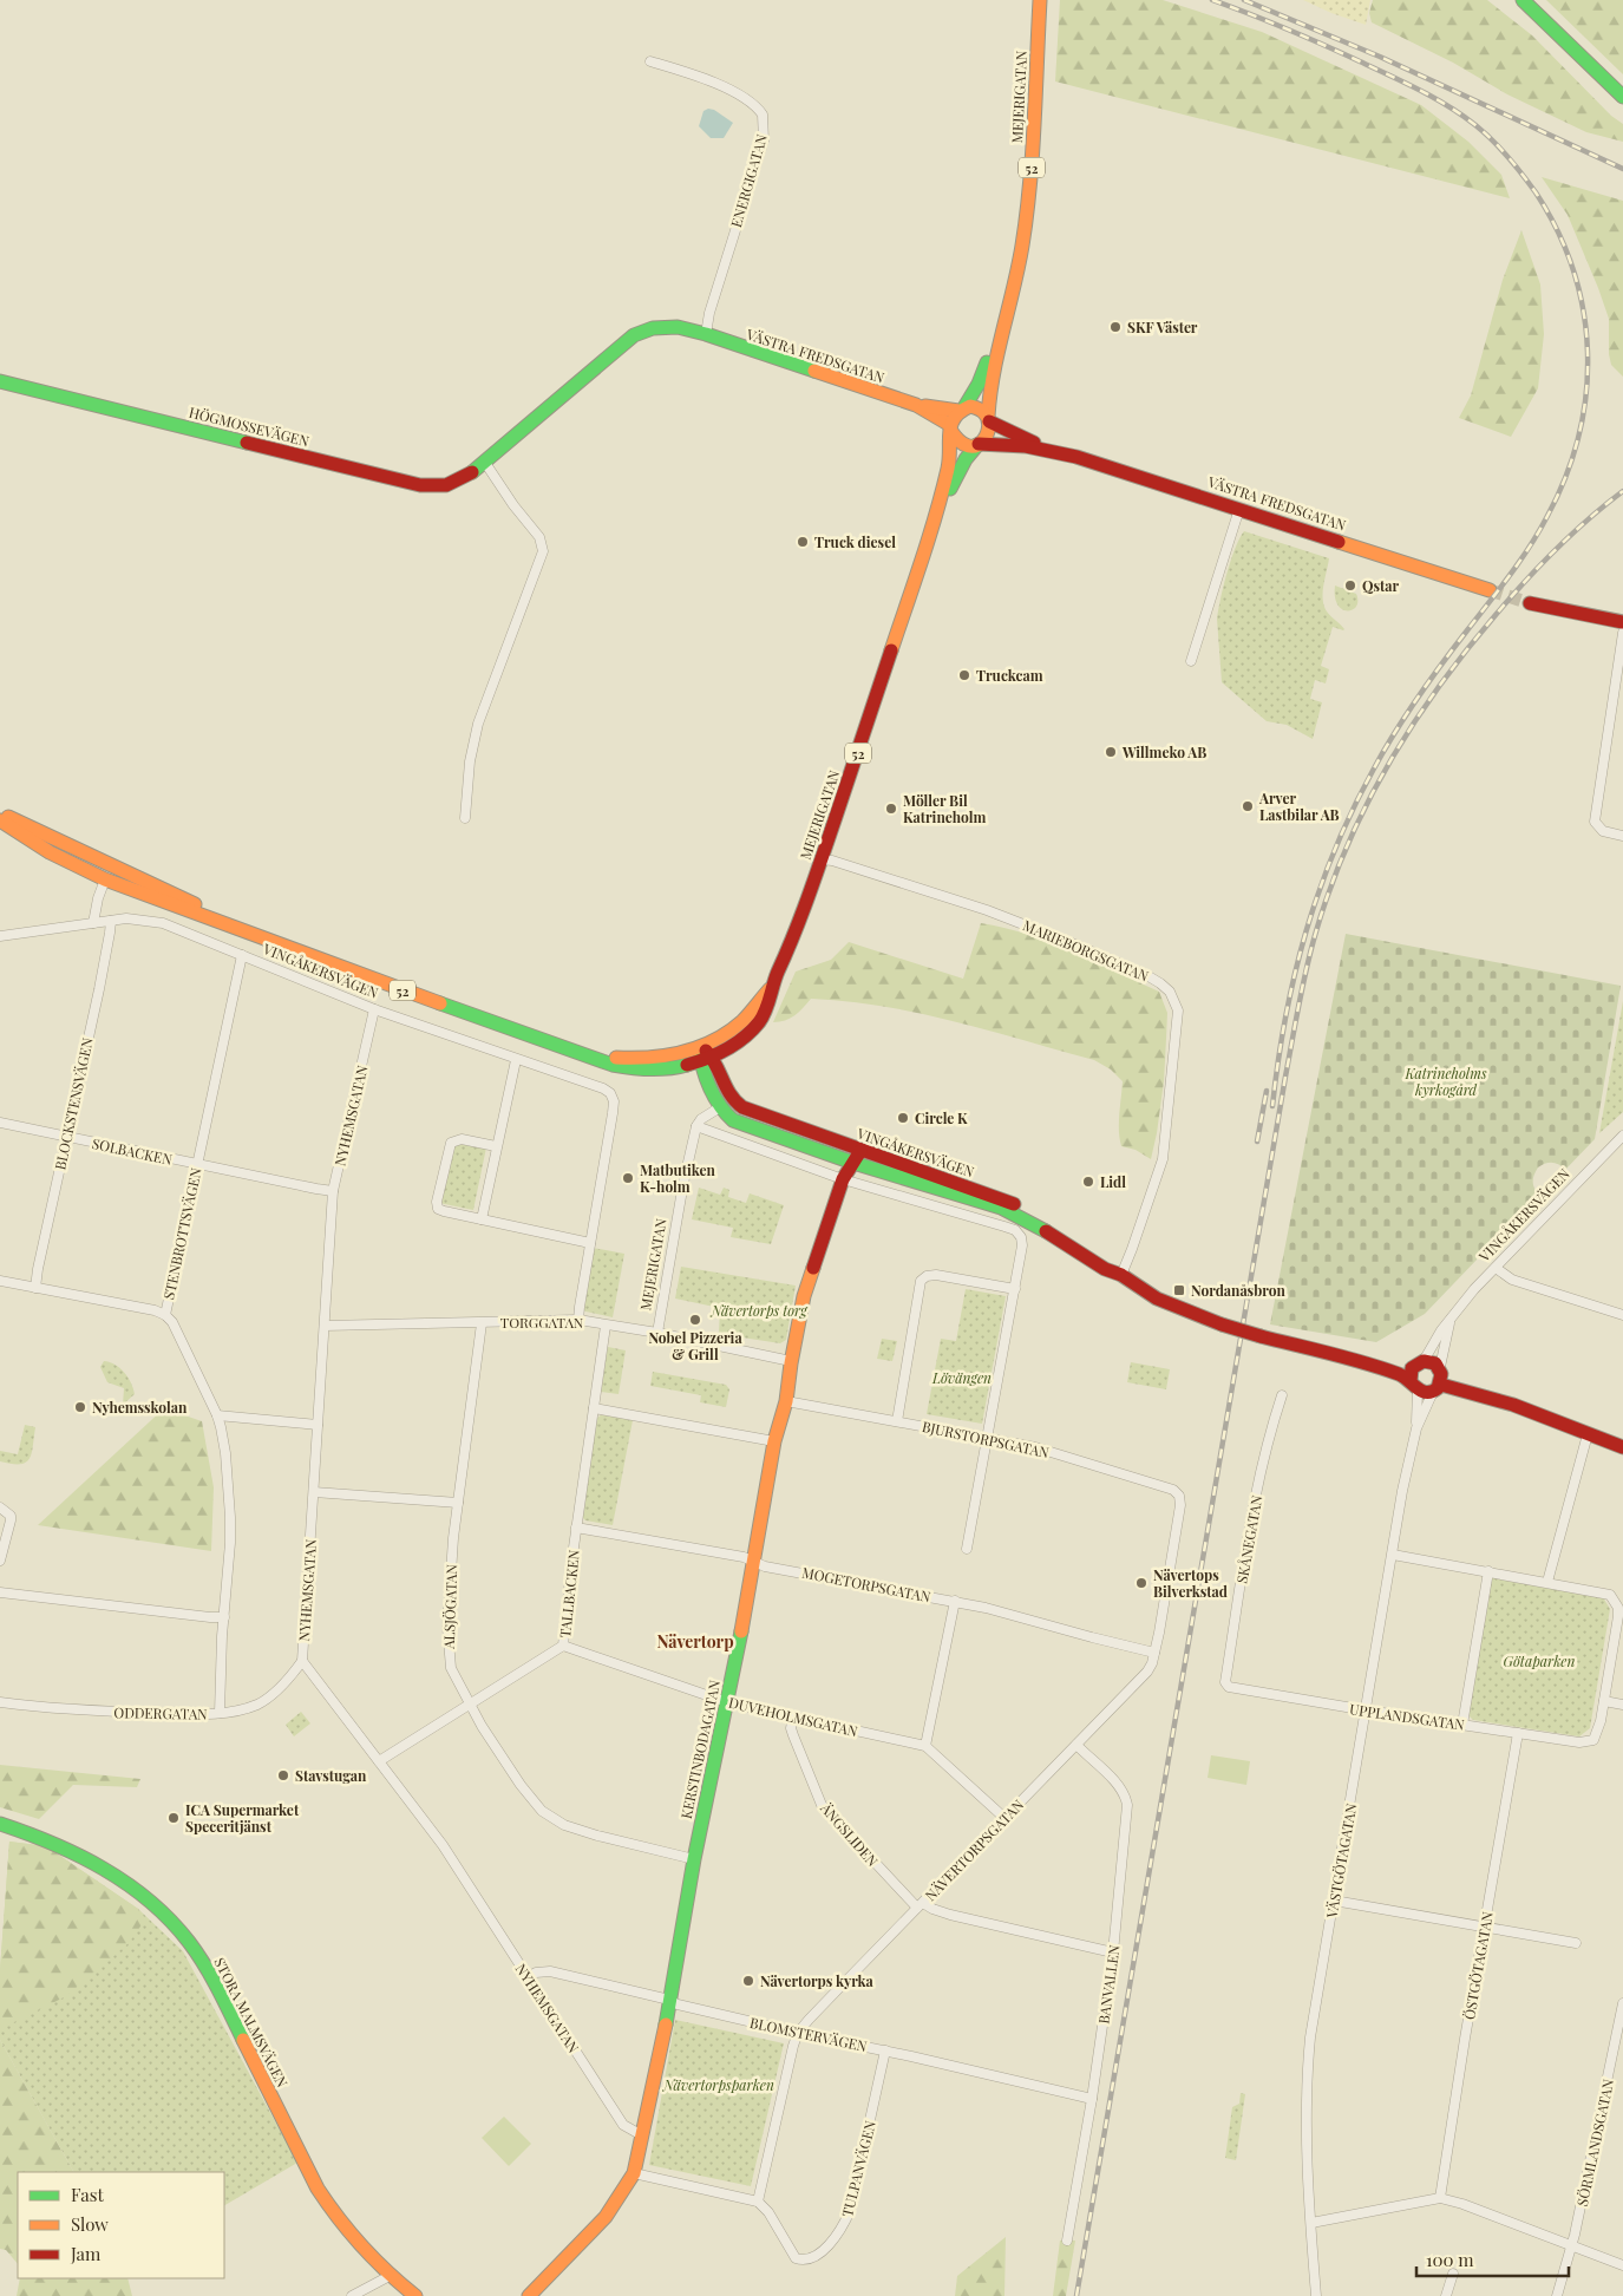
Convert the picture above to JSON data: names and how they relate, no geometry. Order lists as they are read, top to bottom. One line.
{"streets":{"main road":["MEJERIGATAN","52","VÄSTRA FREDSGATAN","HÖGMOSSEVÄGEN","VINGÅKERSVÄGEN","KERSTINBODAGATAN","STORA MALMSVÄGEN"],"street":["ENERGIGATAN","MARIEBORGSGATAN","BLOCKSTENSVÄGEN","NYHEMSGATAN","SOLBACKEN","STENBROTTSVÄGEN","TORGGATAN","BJURSTORPSGATAN","SKÅNEGATAN","MOGETORPSGATAN","TALLBACKEN","ALSJÖGATAN","ODDERGATAN","DUVEHOLMSGATAN","UPPLANDSGATAN","ÄNGSLIDEN","NÄVERTORPSGATAN","VÄSTGÖTAGATAN","ÖSTGÖTAGATAN","BANVALLEN","BLOMSTERVÄGEN","SÖRMLANDSGATAN","TULPANVÄGEN"]},"crossings":[["MEJERIGATAN","52"],["MEJERIGATAN","VÄSTRA FREDSGATAN"],["MEJERIGATAN","MARIEBORGSGATAN"],["MEJERIGATAN","VINGÅKERSVÄGEN"],["MEJERIGATAN","TORGGATAN"],["52","VÄSTRA FREDSGATAN"],["ENERGIGATAN","VÄSTRA FREDSGATAN"],["ENERGIGATAN","HÖGMOSSEVÄGEN"],["VÄSTRA FREDSGATAN","HÖGMOSSEVÄGEN"],["MARIEBORGSGATAN","VINGÅKERSVÄGEN"],["VINGÅKERSVÄGEN","BLOCKSTENSVÄGEN"],["VINGÅKERSVÄGEN","NYHEMSGATAN"],["VINGÅKERSVÄGEN","STENBROTTSVÄGEN"],["VINGÅKERSVÄGEN","KERSTINBODAGATAN"],["VINGÅKERSVÄGEN","VÄSTGÖTAGATAN"],["BLOCKSTENSVÄGEN","SOLBACKEN"],["NYHEMSGATAN","SOLBACKEN"],["NYHEMSGATAN","TORGGATAN"],["NYHEMSGATAN","TALLBACKEN"],["NYHEMSGATAN","ODDERGATAN"],["NYHEMSGATAN","KERSTINBODAGATAN"],["NYHEMSGATAN","BLOMSTERVÄGEN"],["SOLBACKEN","STENBROTTSVÄGEN"],["STENBROTTSVÄGEN","ODDERGATAN"],["TORGGATAN","TALLBACKEN"],["TORGGATAN","ALSJÖGATAN"],["TORGGATAN","KERSTINBODAGATAN"],["BJURSTORPSGATAN","KERSTINBODAGATAN"],["BJURSTORPSGATAN","NÄVERTORPSGATAN"],["SKÅNEGATAN","UPPLANDSGATAN"],["MOGETORPSGATAN","TALLBACKEN"],["MOGETORPSGATAN","KERSTINBODAGATAN"],["MOGETORPSGATAN","NÄVERTORPSGATAN"],["TALLBACKEN","ALSJÖGATAN"],["TALLBACKEN","DUVEHOLMSGATAN"],["ALSJÖGATAN","KERSTINBODAGATAN"],["DUVEHOLMSGATAN","KERSTINBODAGATAN"],["DUVEHOLMSGATAN","ÄNGSLIDEN"],["DUVEHOLMSGATAN","NÄVERTORPSGATAN"],["UPPLANDSGATAN","VÄSTGÖTAGATAN"],["UPPLANDSGATAN","ÖSTGÖTAGATAN"],["KERSTINBODAGATAN","BLOMSTERVÄGEN"],["ÄNGSLIDEN","NÄVERTORPSGATAN"],["ÄNGSLIDEN","BANVALLEN"],["NÄVERTORPSGATAN","BANVALLEN"],["NÄVERTORPSGATAN","BLOMSTERVÄGEN"],["NÄVERTORPSGATAN","TULPANVÄGEN"],["BANVALLEN","BLOMSTERVÄGEN"],["BLOMSTERVÄGEN","TULPANVÄGEN"]],"districts":["Nävertorp"],"parks":["Katrineholms kyrkogård","Nävertorps torg","Lövängen","Götaparken","Nävertorpsparken"],"places":{"other":["SKF Väster","Truck diesel","Qstar","Truckcam","Willmeko AB","Arver Lastbilar AB","Möller Bil Katrineholm","Circle K","Matbutiken K-holm","Lidl","Nobel Pizzeria & Grill","Nyhemsskolan","Nävertops Bilverkstad","Stavstugan","ICA Supermarket Speceritjänst","Nävertorps kyrka"],"transit":["Nordanåsbron"]},"legend":["Fast","Slow","Jam"],"scale_bar":"100 m"}
